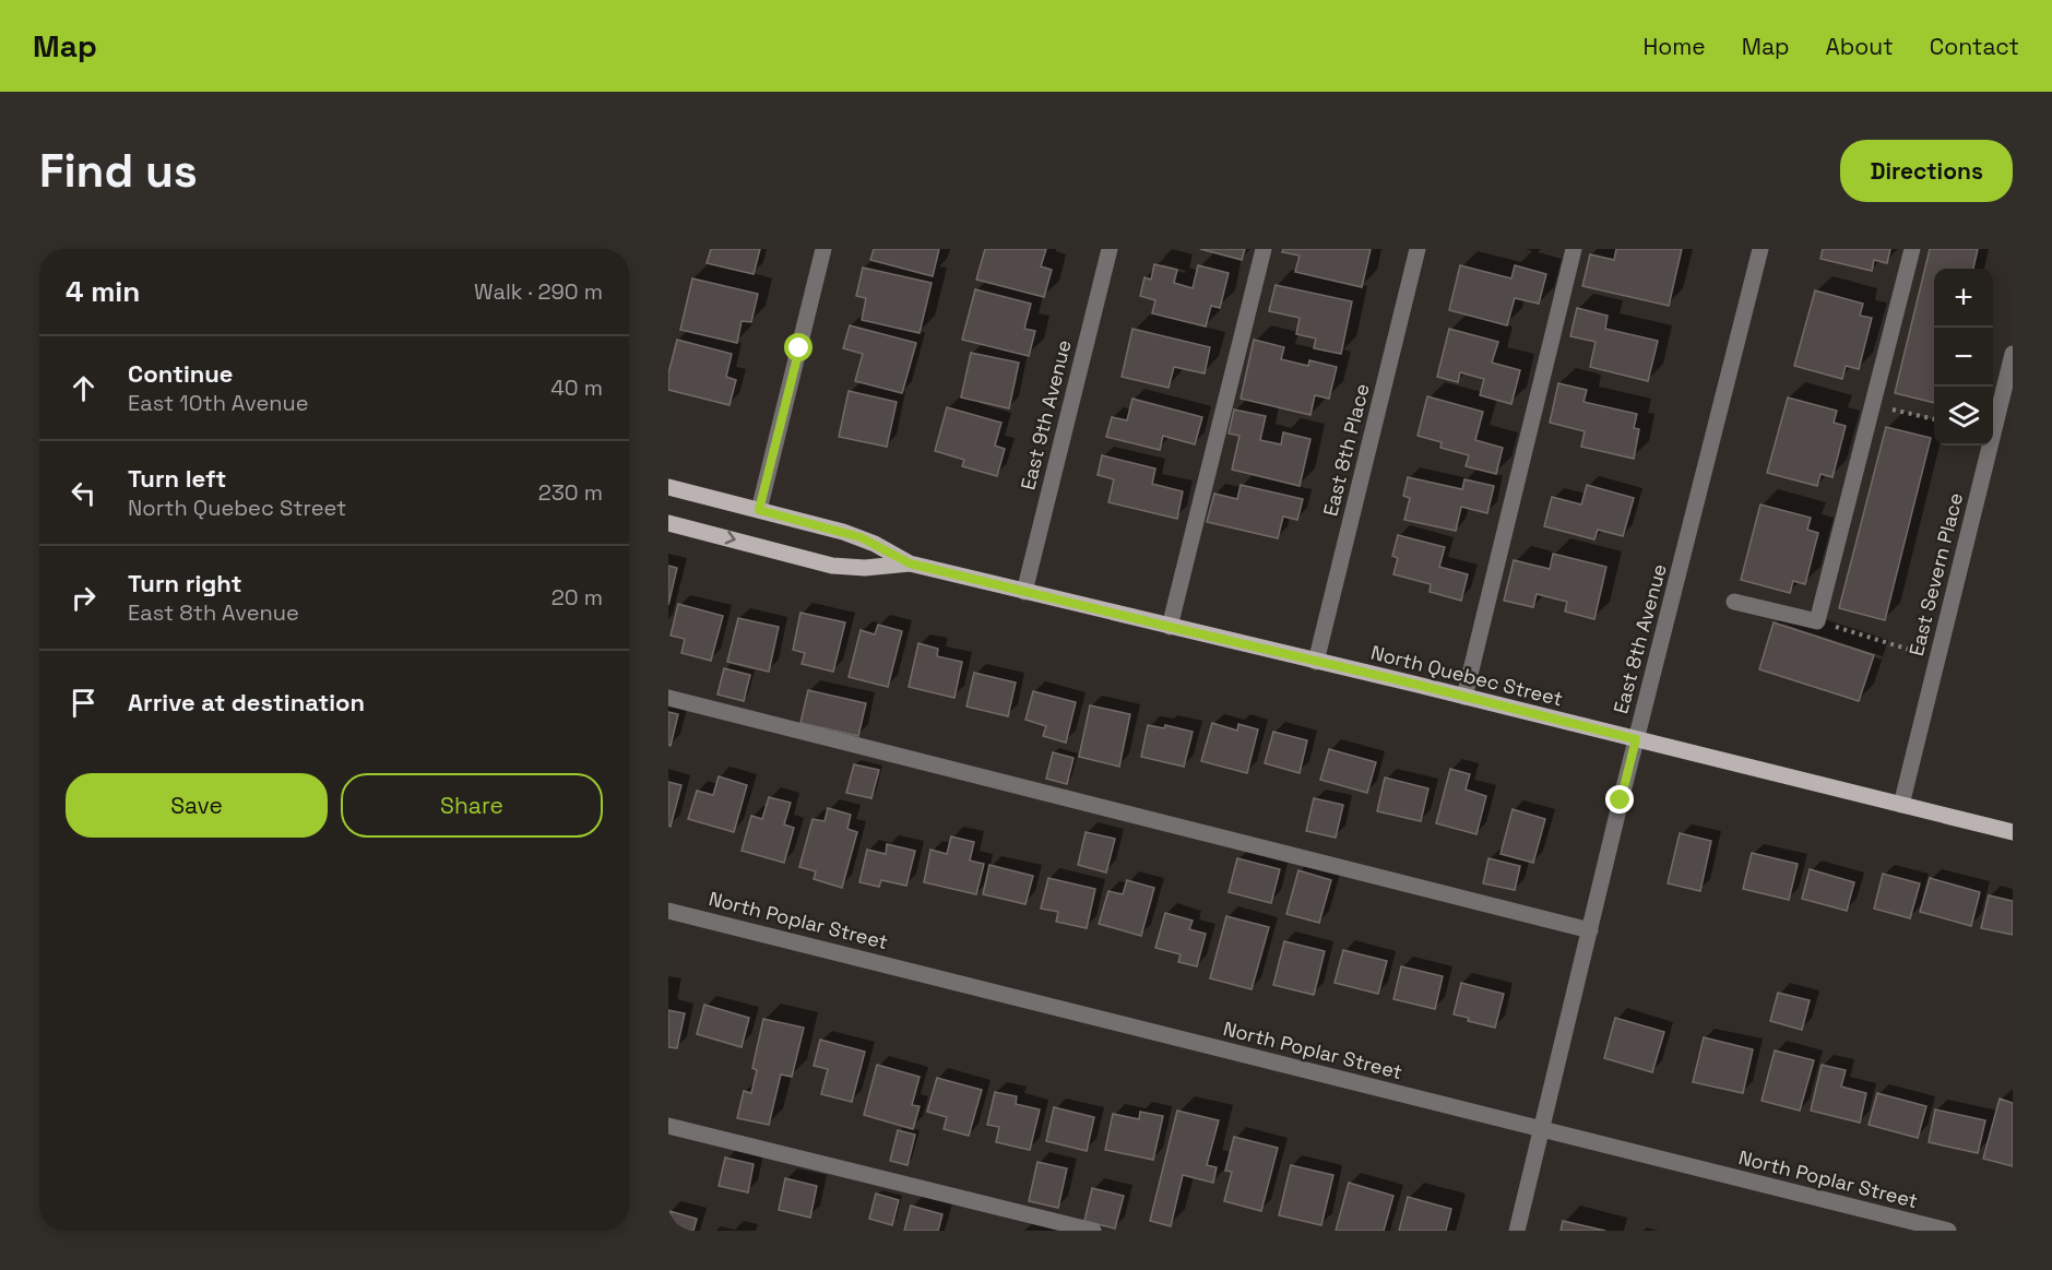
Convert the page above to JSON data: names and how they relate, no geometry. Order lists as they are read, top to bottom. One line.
{"streets":{"main road":["North Quebec Street"],"street":["East 9th Avenue","East 8th Place","East Severn Place","East 8th Avenue","North Poplar Street"]},"crossings":[["East 9th Avenue","North Quebec Street"],["East 8th Place","North Quebec Street"],["East Severn Place","North Quebec Street"],["East 8th Avenue","North Quebec Street"],["East 8th Avenue","North Poplar Street"]],"page":{"header":"Map","nav":["Home","Map","About","Contact"],"buttons":["Directions",["Save","Share"]],"title":"Find us","heading":["4 min","Walk · 290 m"],"map_buttons":["+","−"],"list":[["Continue","East 10th Avenue","40 m"],["Turn left","North Quebec Street","230 m"],["Turn right","East 8th Avenue","20 m"],"Arrive at destination"]}}
